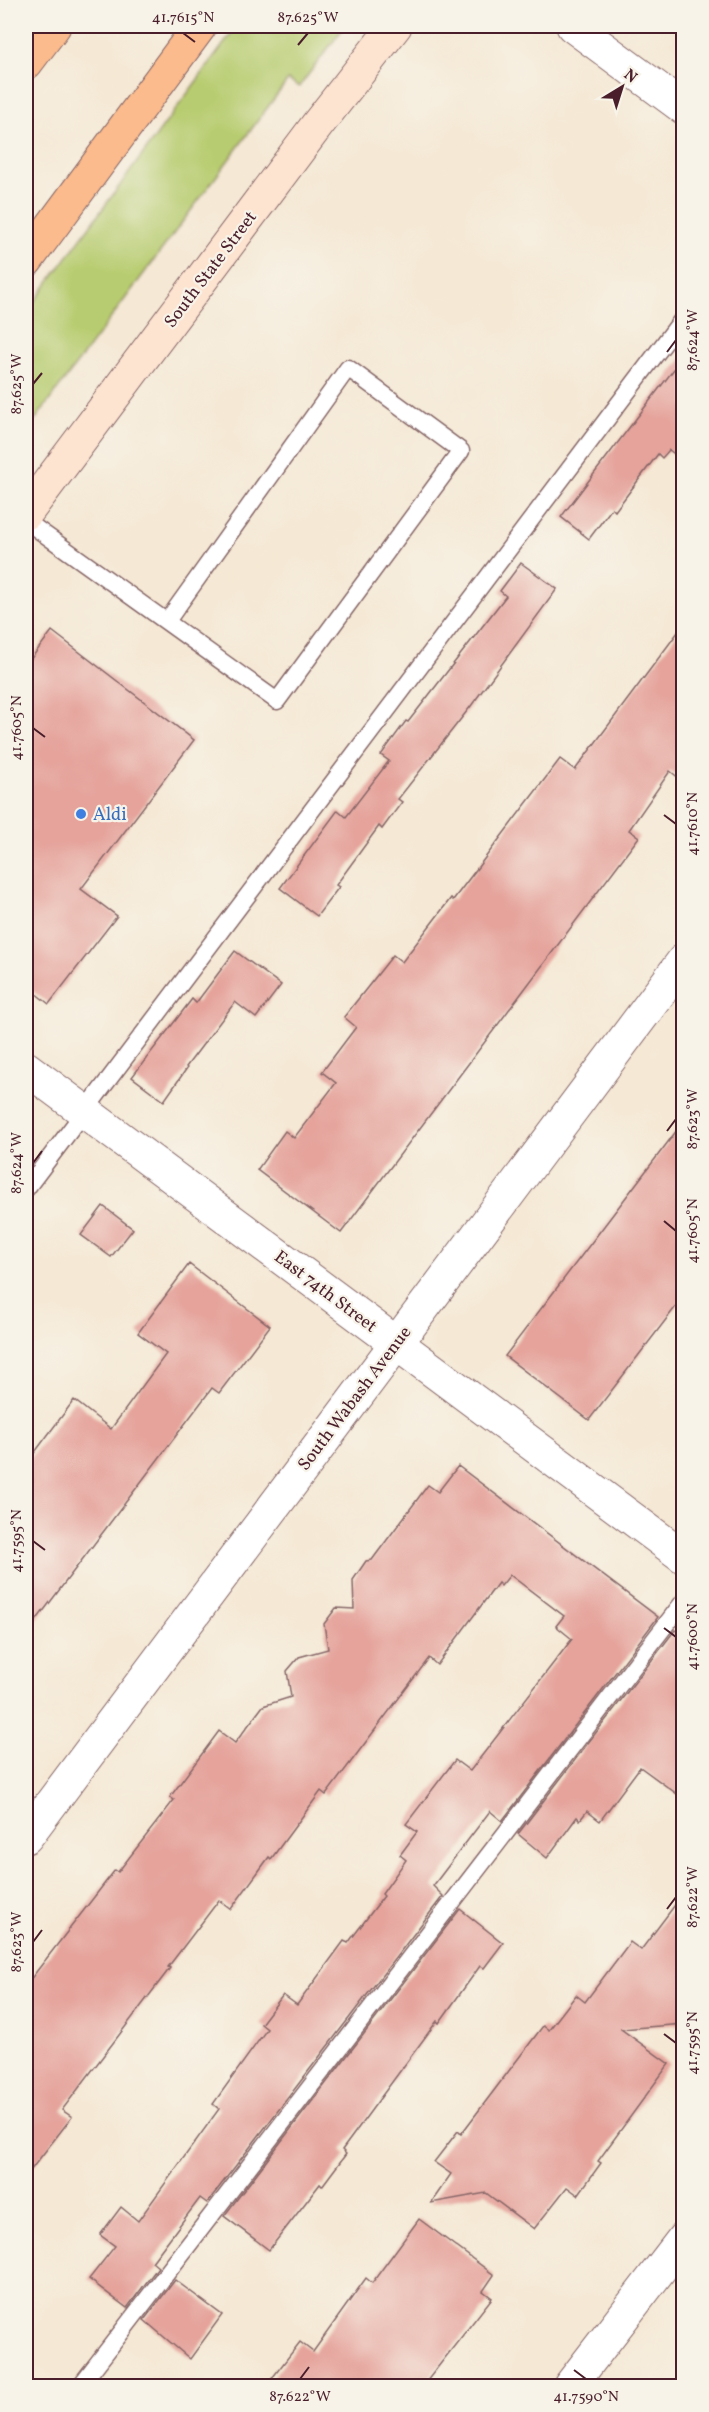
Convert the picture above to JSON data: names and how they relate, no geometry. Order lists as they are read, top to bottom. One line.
{"streets":{"main road":["South State Street"],"street":["East 74th Street","South Wabash Avenue"]},"crossings":[["East 74th Street","South Wabash Avenue"]],"places":["Aldi"],"north":"top right","coordinates":["41.7615°N","87.625°W","87.624°W","41.7605°N","41.7610°N","87.623°W","41.7595°N","41.7600°N","87.622°W","41.7590°N"]}
